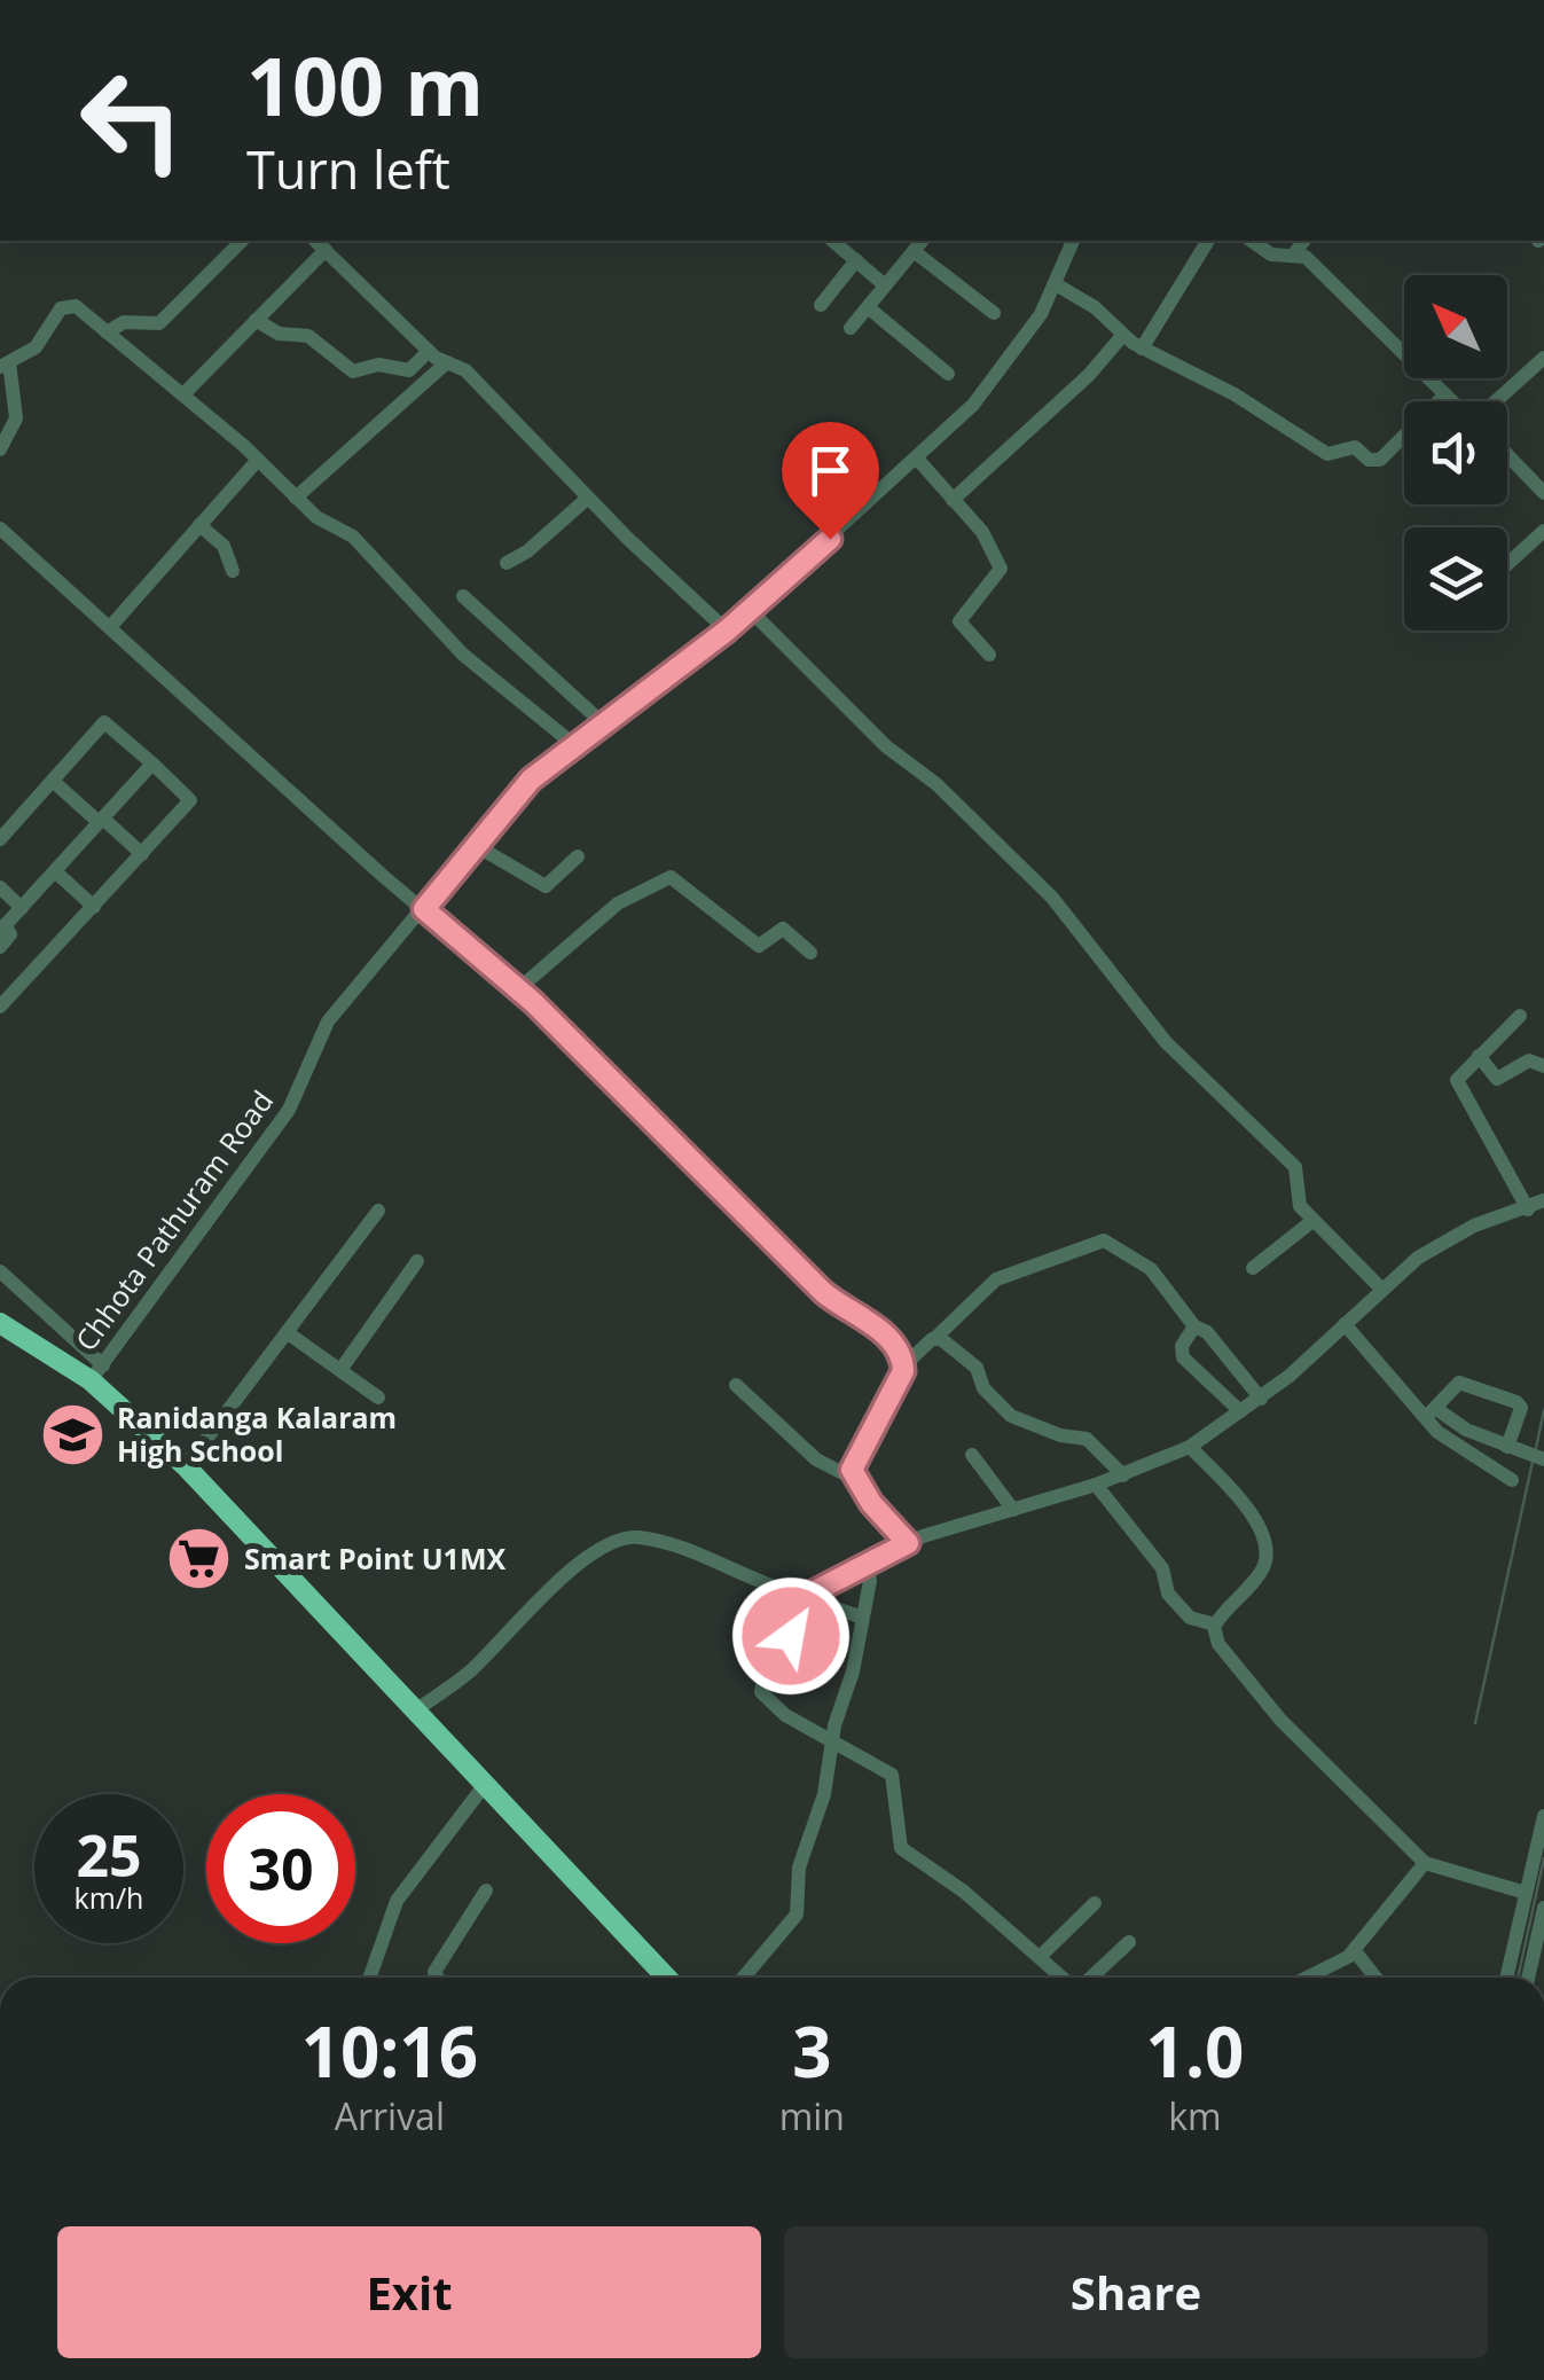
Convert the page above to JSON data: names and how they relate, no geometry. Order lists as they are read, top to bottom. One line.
{"streets":{"street":["Chhota Pathuram Road"]},"places":{"school or university":["Ranidanga Kalaram High School"],"supermarket":["Smart Point U1MX"]},"north":"top left","page":{"turn":["100 m","Turn left"],"speed":"25 km/h","limit":"30","eta":["10:16","Arrival","3","min","1.0","km"],"buttons":["Exit","Share"]}}
